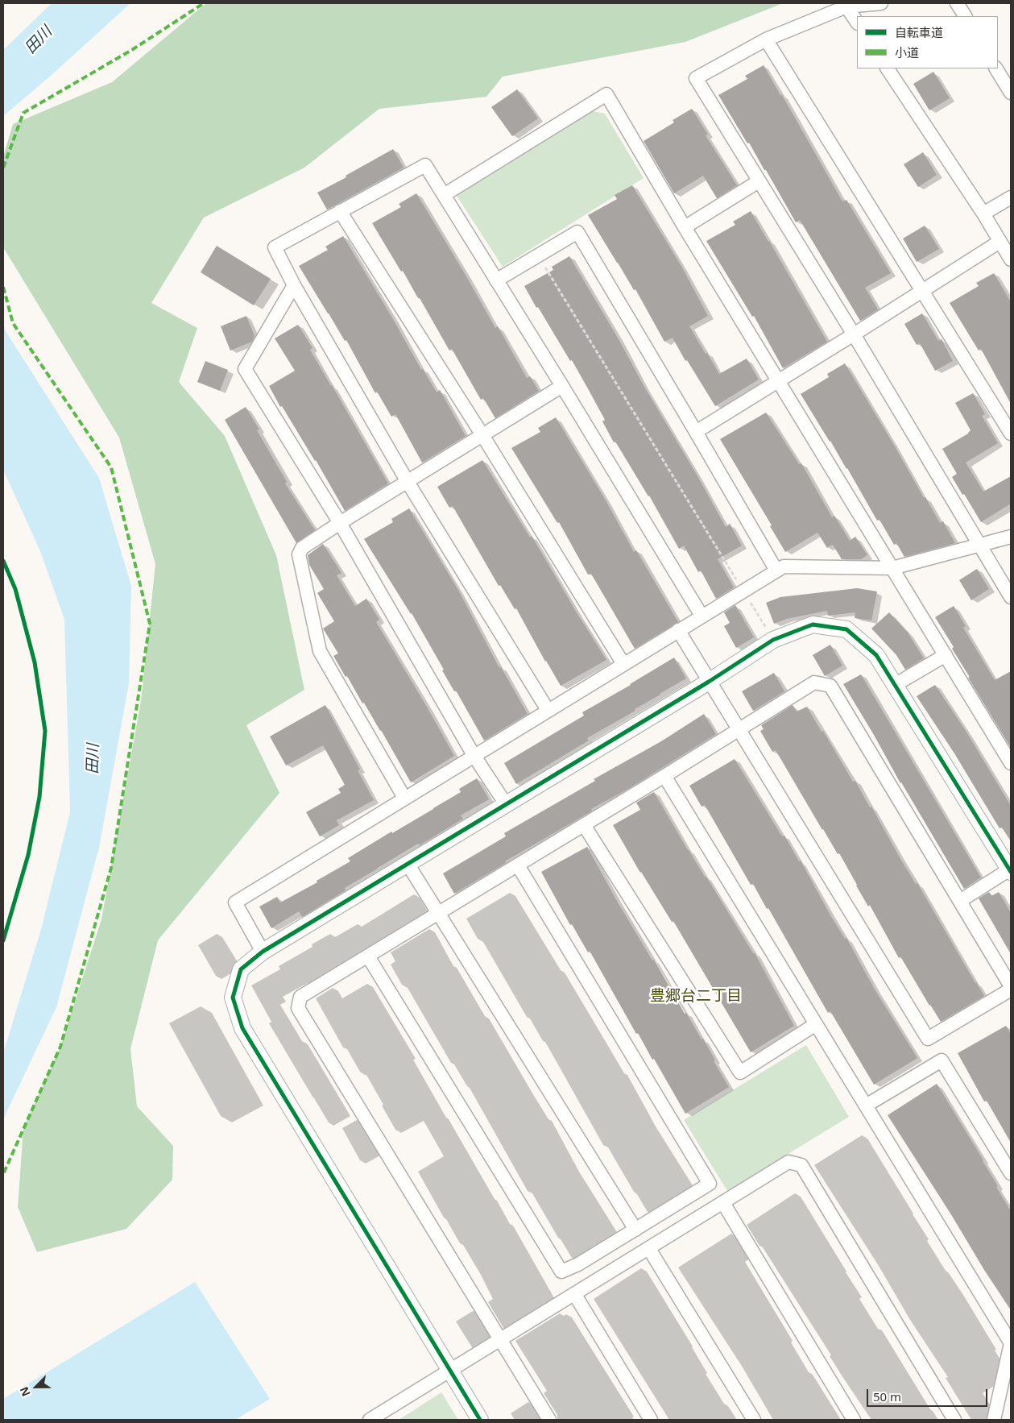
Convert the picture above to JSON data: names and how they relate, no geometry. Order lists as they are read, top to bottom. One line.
{"districts":["豊郷台二丁目"],"water":["田川"],"legend":["自転車道","小道"],"scale_bar":"50 m","north":"bottom left"}
